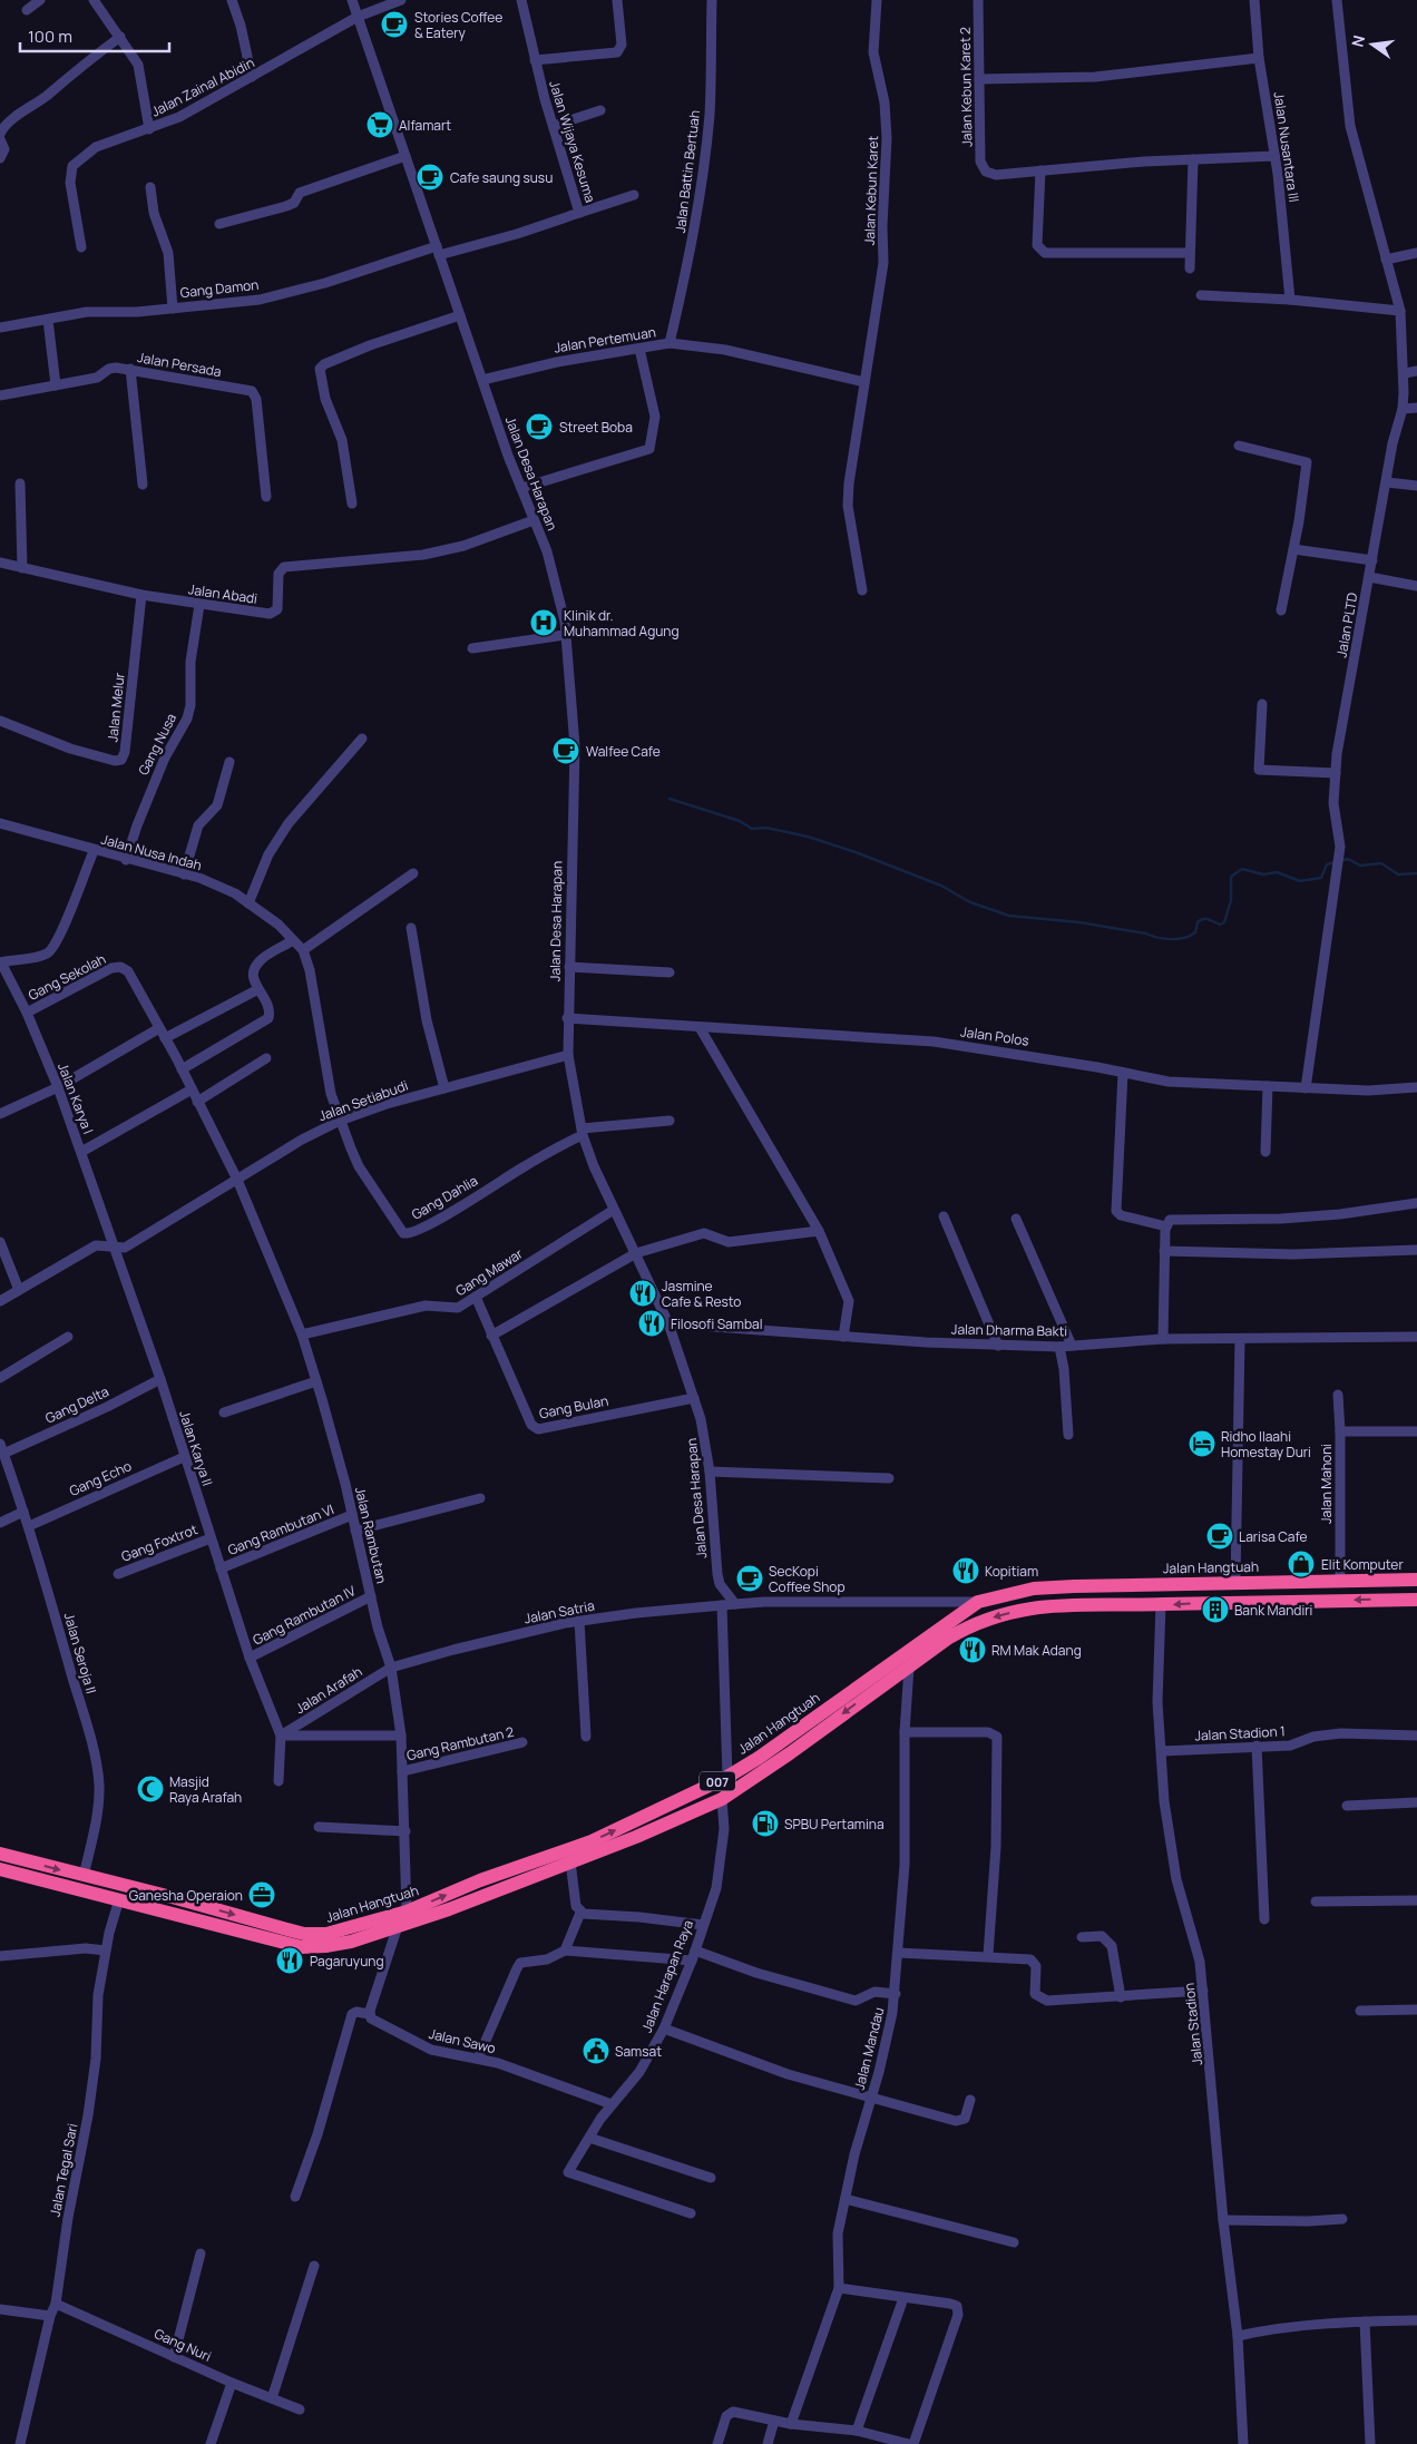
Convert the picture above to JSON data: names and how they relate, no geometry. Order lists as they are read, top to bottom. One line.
{"streets":{"highway":["Jalan Hangtuah","007"],"street":["Jalan Zainal Abidin","Jalan Kebun Karet 2","Jalan Wijaya Kesuma","Jalan Nusantara III","Jalan Battin Bertuah","Jalan Kebun Karet","Gang Damon","Jalan Pertemuan","Jalan Persada","Jalan Desa Harapan","Jalan Abadi","Jalan PLTD","Jalan Melur","Gang Nusa","Jalan Nusa Indah","Gang Sekolah","Jalan Polos","Jalan Karya I","Jalan Setiabudi","Gang Dahlia","Gang Mawar","Jalan Dharma Bakti","Gang Delta","Gang Bulan","Jalan Karya II","Gang Echo","Jalan Mahoni","Gang Rambutan VI","Jalan Rambutan","Gang Foxtrot","Jalan Satria","Gang Rambutan IV","Jalan Seroja II","Jalan Arafah","Jalan Stadion 1","Gang Rambutan 2","Jalan Harapan Raya","Jalan Stadion","Jalan Sawo","Jalan Mandau","Jalan Tegal Sari","Gang Nuri"]},"crossings":[["Jalan Zainal Abidin","Jalan Desa Harapan"],["Jalan Wijaya Kesuma","Gang Damon"],["Jalan Wijaya Kesuma","Jalan Desa Harapan"],["Jalan Battin Bertuah","Jalan Pertemuan"],["Jalan Kebun Karet","Jalan Pertemuan"],["Gang Damon","Jalan Desa Harapan"],["Jalan Pertemuan","Jalan Desa Harapan"],["Jalan Desa Harapan","Jalan Abadi"],["Jalan Desa Harapan","Jalan Polos"],["Jalan Desa Harapan","Jalan Setiabudi"],["Jalan Desa Harapan","Gang Dahlia"],["Jalan Desa Harapan","Gang Mawar"],["Jalan Desa Harapan","Jalan Dharma Bakti"],["Jalan Desa Harapan","Gang Bulan"],["Jalan Desa Harapan","Jalan Satria"],["Jalan Abadi","Jalan Melur"],["Jalan Abadi","Gang Nusa"],["Jalan PLTD","Jalan Polos"],["Gang Nusa","Jalan Nusa Indah"],["Gang Sekolah","Jalan Karya I"],["Gang Sekolah","Jalan Rambutan"],["Jalan Karya I","Jalan Setiabudi"],["Jalan Karya I","Jalan Karya II"],["Jalan Setiabudi","Gang Dahlia"],["Jalan Setiabudi","Jalan Karya II"],["Jalan Setiabudi","Jalan Rambutan"],["Gang Mawar","Gang Bulan"],["Gang Mawar","Jalan Rambutan"],["Gang Delta","Jalan Karya II"],["Gang Delta","Jalan Seroja II"],["Jalan Karya II","Gang Echo"],["Jalan Karya II","Gang Rambutan VI"],["Jalan Karya II","Gang Foxtrot"],["Jalan Karya II","Gang Rambutan IV"],["Jalan Karya II","Jalan Arafah"],["Gang Echo","Jalan Seroja II"],["Jalan Mahoni","Jalan Hangtuah"],["Gang Rambutan VI","Jalan Rambutan"],["Jalan Rambutan","Jalan Hangtuah"],["Jalan Rambutan","Jalan Satria"],["Jalan Rambutan","Gang Rambutan IV"],["Jalan Rambutan","Jalan Arafah"],["Jalan Rambutan","Gang Rambutan 2"],["Jalan Hangtuah","Jalan Seroja II"],["Jalan Hangtuah","Jalan Harapan Raya"],["Jalan Hangtuah","Jalan Stadion"],["Jalan Hangtuah","Jalan Mandau"],["Jalan Hangtuah","Jalan Tegal Sari"],["Jalan Satria","Jalan Arafah"],["Jalan Stadion 1","Jalan Stadion"],["Jalan Harapan Raya","Jalan Sawo"],["Jalan Tegal Sari","Gang Nuri"]],"places":{"cafe":["Stories Coffee & Eatery","Cafe saung susu","Street Boba","Walfee Cafe","Larisa Cafe","SecKopi Coffee Shop"],"supermarket":["Alfamart"],"hospital":["Klinik dr. Muhammad Agung"],"restaurant":["Jasmine Cafe & Resto","Filosofi Sambal","Kopitiam","RM Mak Adang","Pagaruyung"],"hotel":["Ridho Ilaahi Homestay Duri"],"shop":["Elit Komputer"],"building":["Bank Mandiri"],"mosque":["Masjid Raya Arafah"],"fuel station":["SPBU Pertamina"],"office":["Ganesha Operaion"],"public building":["Samsat"]},"scale_bar":"100 m","north":"left"}
